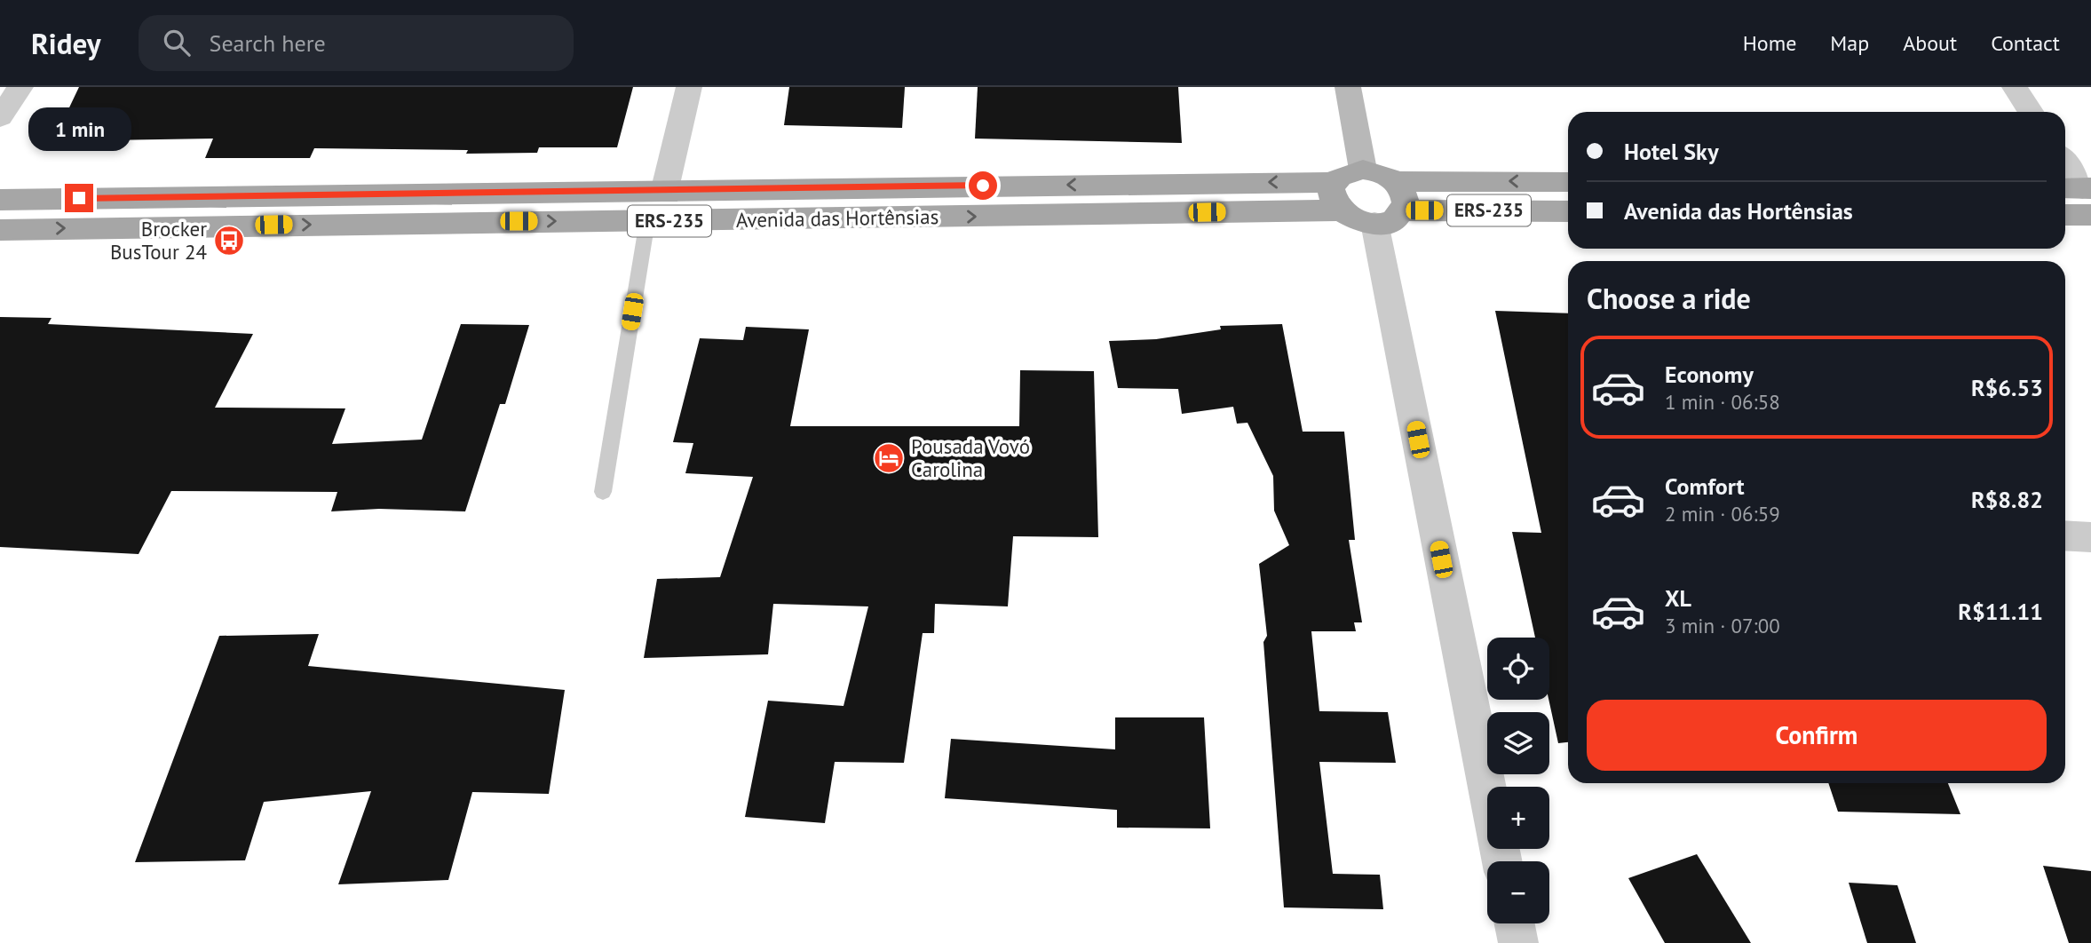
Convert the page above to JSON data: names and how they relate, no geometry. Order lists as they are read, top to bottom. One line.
{"streets":{"main road":["ERS-235","Avenida das Hortênsias"]},"crossings":[["ERS-235","Avenida das Hortênsias"]],"places":{"bus stop":["Brocker BusTour 24"],"hotel":["Pousada Vovó Carolina"]},"page":{"header":"Ridey","search":"Search here","nav":["Home","Map","About","Contact"],"bubble":"1 min","banner":["Hotel Sky","Avenida das Hortênsias"],"heading":"Choose a ride","list":[{"name":"Economy","note":"1 min · 06:58","value":"R$6.53"},{"name":"Comfort","note":"2 min · 06:59","value":"R$8.82"},{"name":"XL","note":"3 min · 07:00","value":"R$11.11"}],"map_buttons":["+","−"],"buttons":"Confirm"}}
